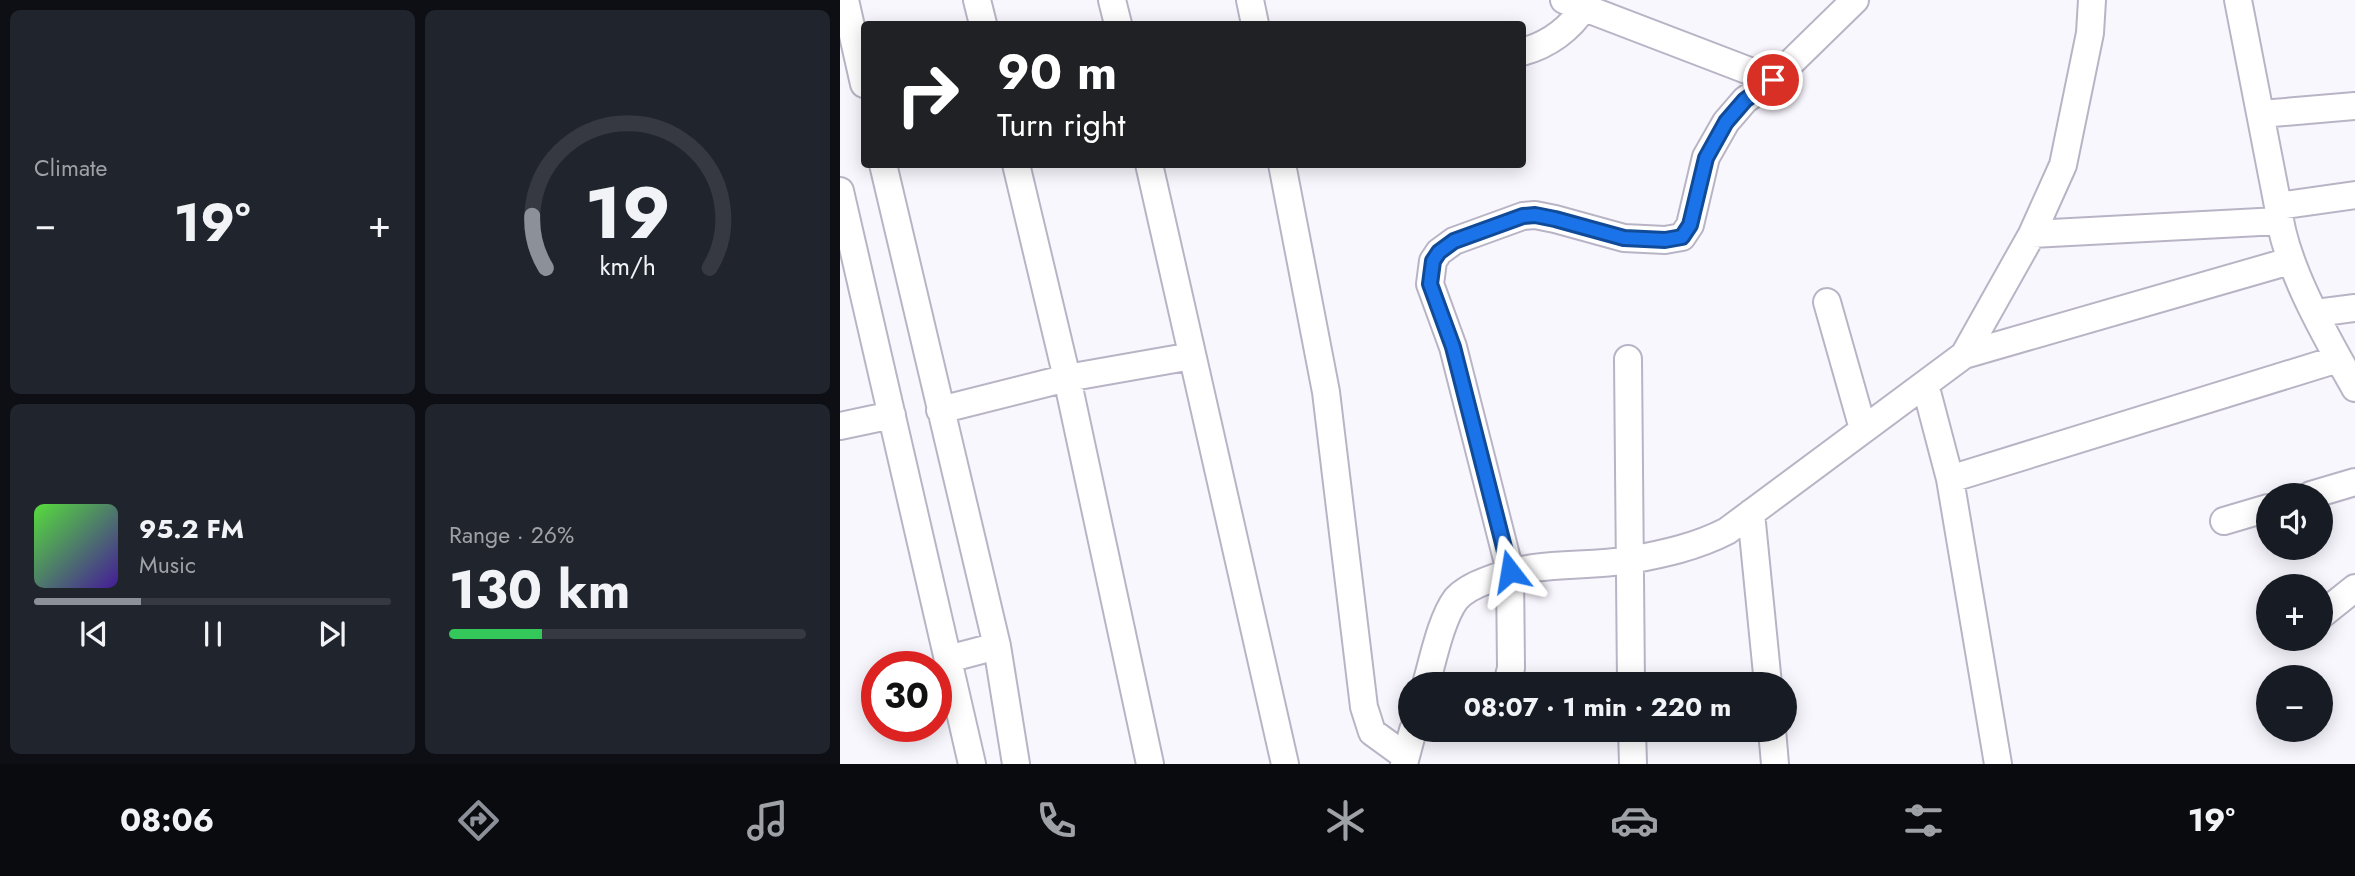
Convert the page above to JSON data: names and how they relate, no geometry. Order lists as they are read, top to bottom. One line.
{"page":{"tile":["Climate",["Range · 26%","130 km"]],"turn":["90 m","Turn right"],"heat":["−","19°","+"],"map_buttons":["+","−"],"song":["95.2 FM","Music"],"limit":"30","trip":"08:07 · 1 min · 220 m","tabs":["08:06","19°"],"gauge":["19","km/h"]}}
